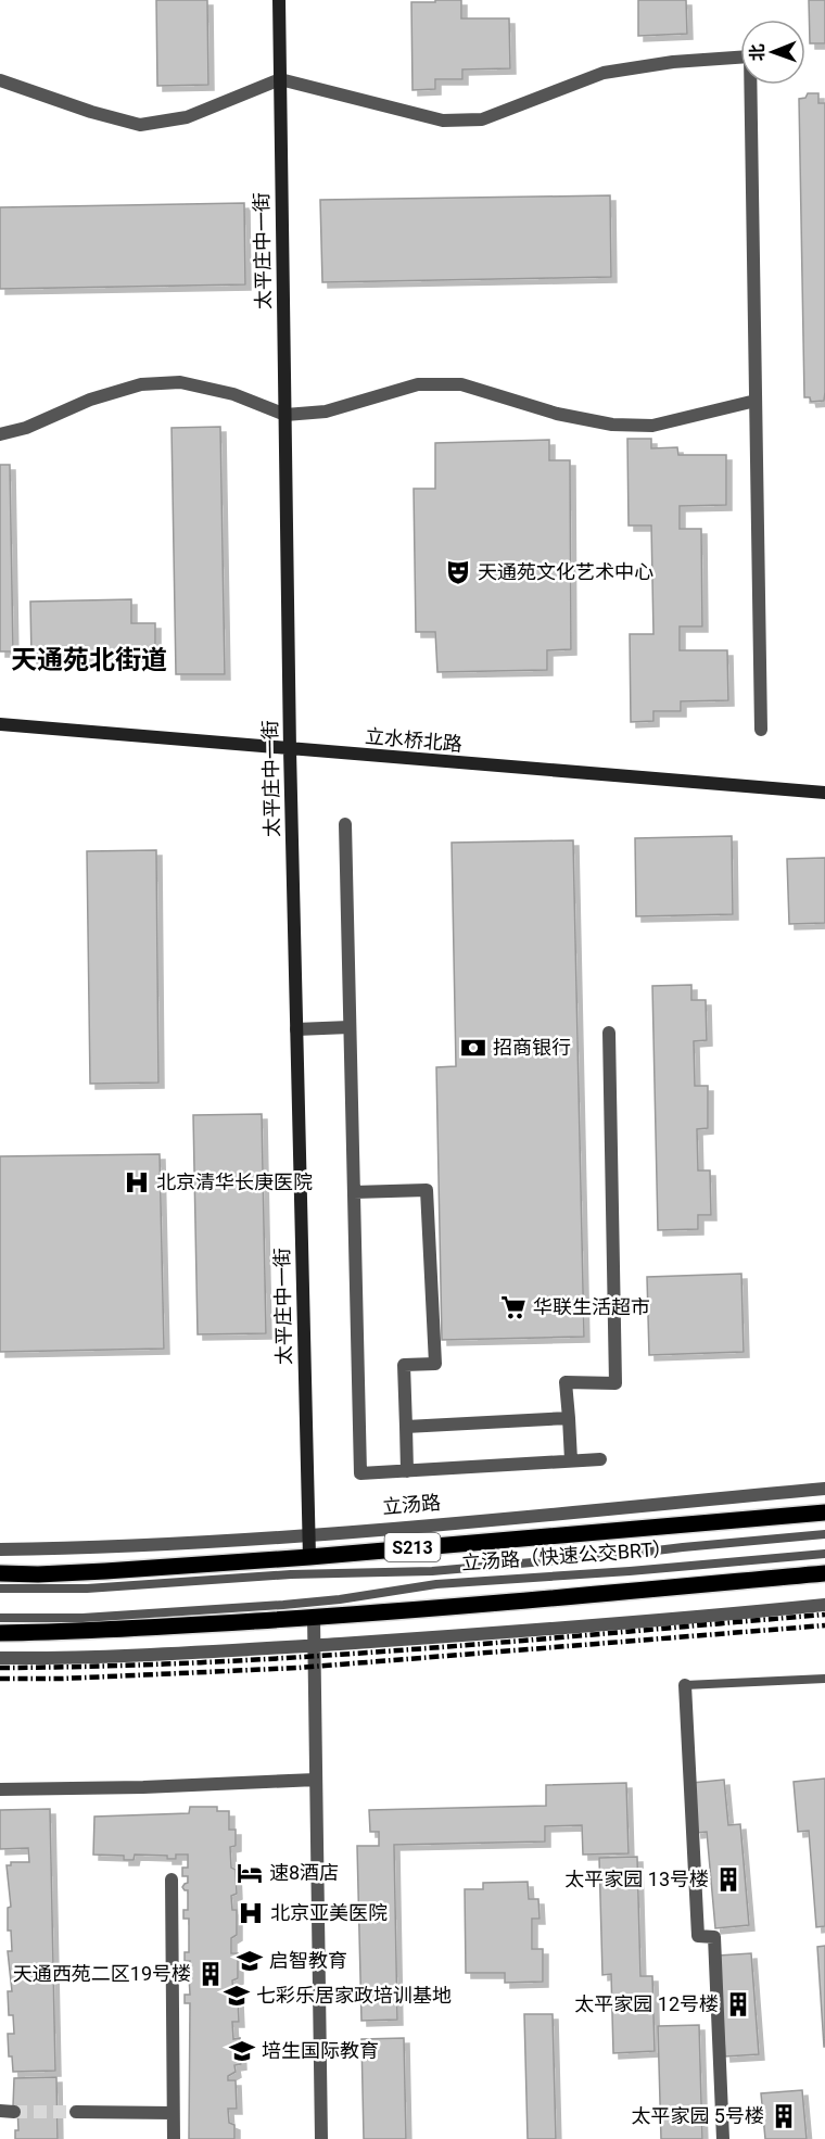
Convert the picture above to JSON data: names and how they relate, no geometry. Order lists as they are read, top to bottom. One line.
{"streets":{"main road":["S213"],"street":["太平庄中一街","立水桥北路","立汤路"],"lane":["立汤路（快速公交BRT）"]},"crossings":[["太平庄中一街","立水桥北路"],["太平庄中一街","立汤路"],["太平庄中一街","S213"]],"districts":["天通苑北街道"],"places":{"theatre":["天通苑文化艺术中心"],"bank":["招商银行"],"hospital":["北京清华长庚医院","北京亚美医院"],"supermarket":["华联生活超市"],"hotel":["速8酒店"],"building":["太平家园 13号楼","天通西苑二区19号楼","太平家园 12号楼","太平家园 5号楼"],"school or university":["启智教育","七彩乐居家政培训基地","培生国际教育"]},"north":"left"}
